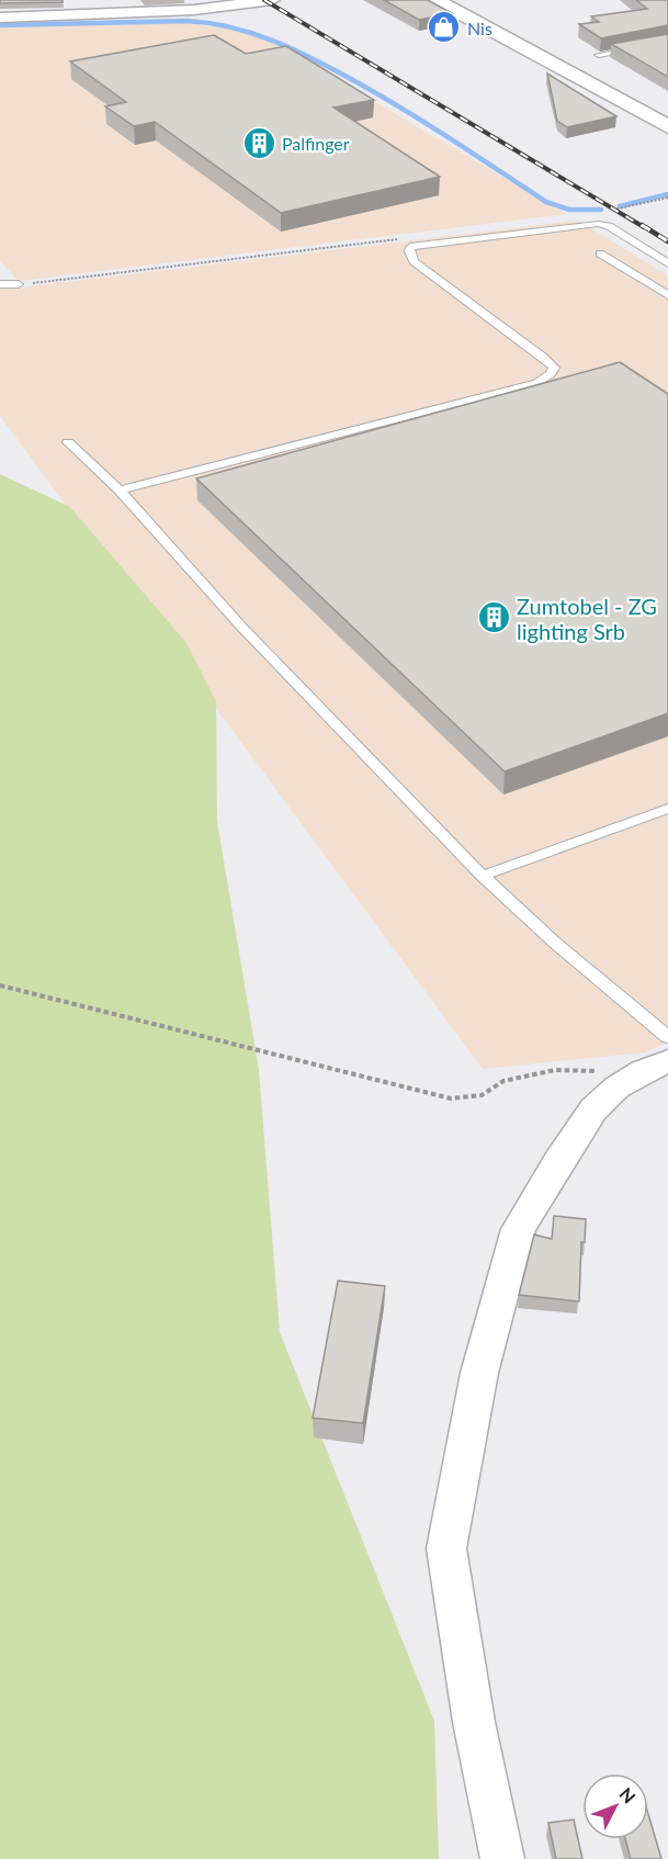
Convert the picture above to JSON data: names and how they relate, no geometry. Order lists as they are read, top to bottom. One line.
{"places":{"shop":["Nis"],"building":["Palfinger","Zumtobel - ZG lighting Srb"]},"north":"top right"}
